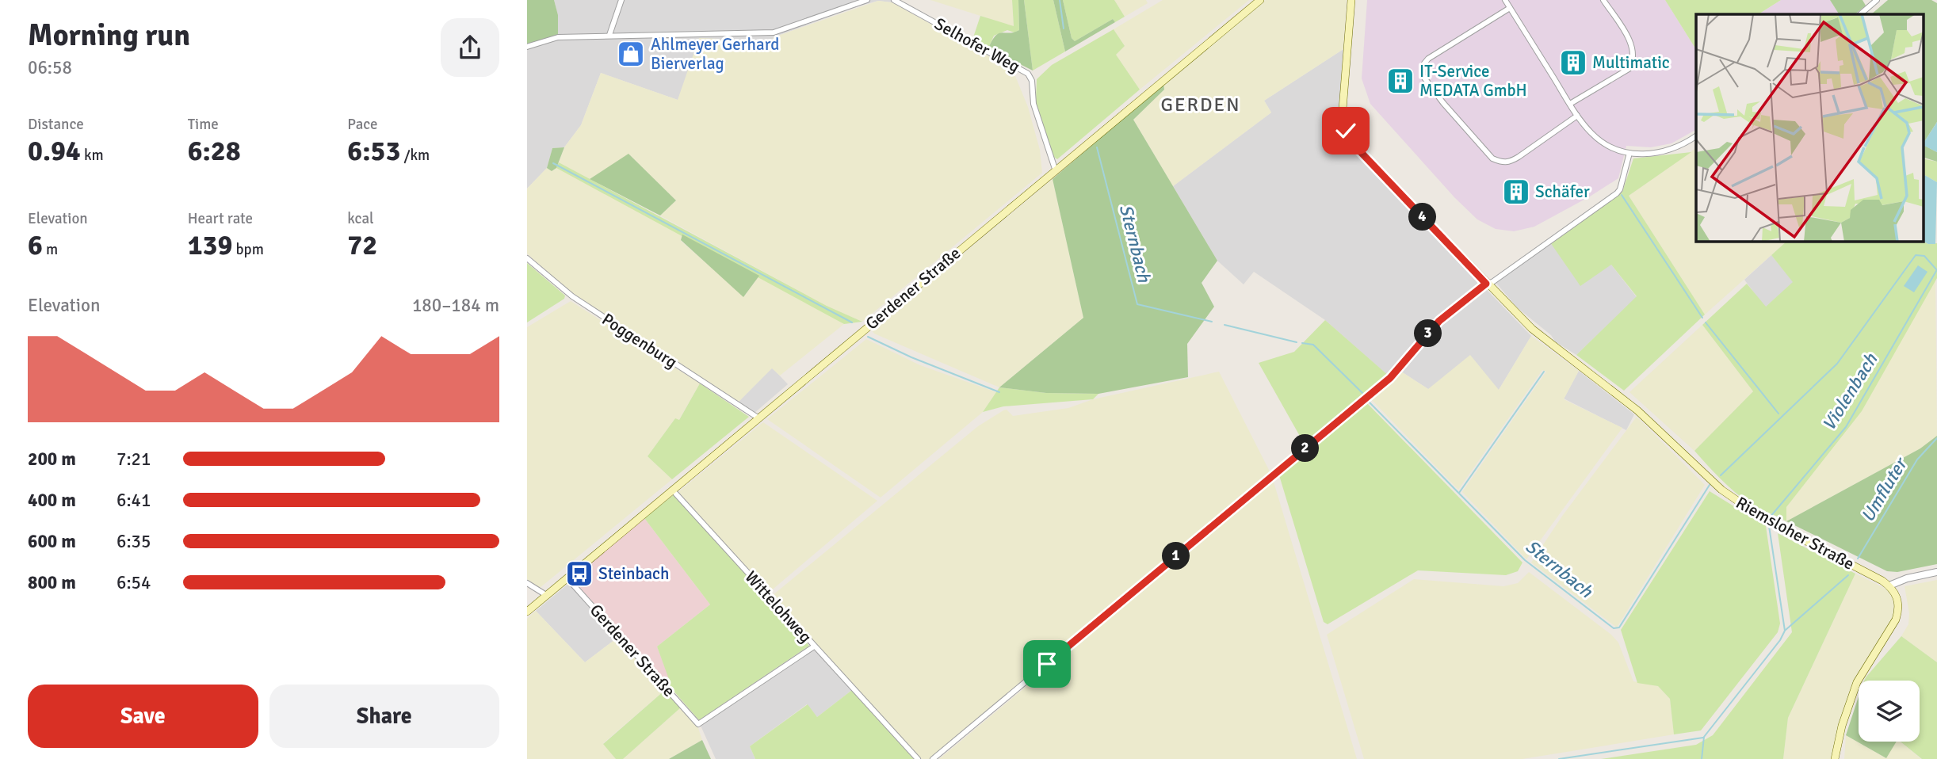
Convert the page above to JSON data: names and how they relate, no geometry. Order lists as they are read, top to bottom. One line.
{"streets":{"main road":["Gerdener Straße","Riemsloher Straße"],"street":["Selhofer Weg","Poggenburg","Wittelohweg"]},"crossings":[["Selhofer Weg","Gerdener Straße"],["Gerdener Straße","Poggenburg"],["Gerdener Straße","Wittelohweg"]],"districts":["GERDEN"],"water":["Sternbach","Violenbach","Umfluter"],"places":{"shop":["Ahlmeyer Gerhard Bierverlag"],"building":["Multimatic","IT-Service MEDATA GmbH","Schäfer"],"bus stop":["Steinbach"]},"page":{"heading":["Morning run","06:58"],"stats":[["Distance","0.94 km"],["Time","6:28"],["Pace","6:53 /km"],["Elevation","6 m"],["Heart rate","139 bpm"],["kcal","72"]],"pins":["4","3","2","1"],"chart":["Elevation","180–184 m"],"list":[{"name":"200 m","note":"7:21"},{"name":"400 m","note":"6:41"},{"name":"600 m","note":"6:35"},{"name":"800 m","note":"6:54"}],"buttons":["Save","Share"]}}
